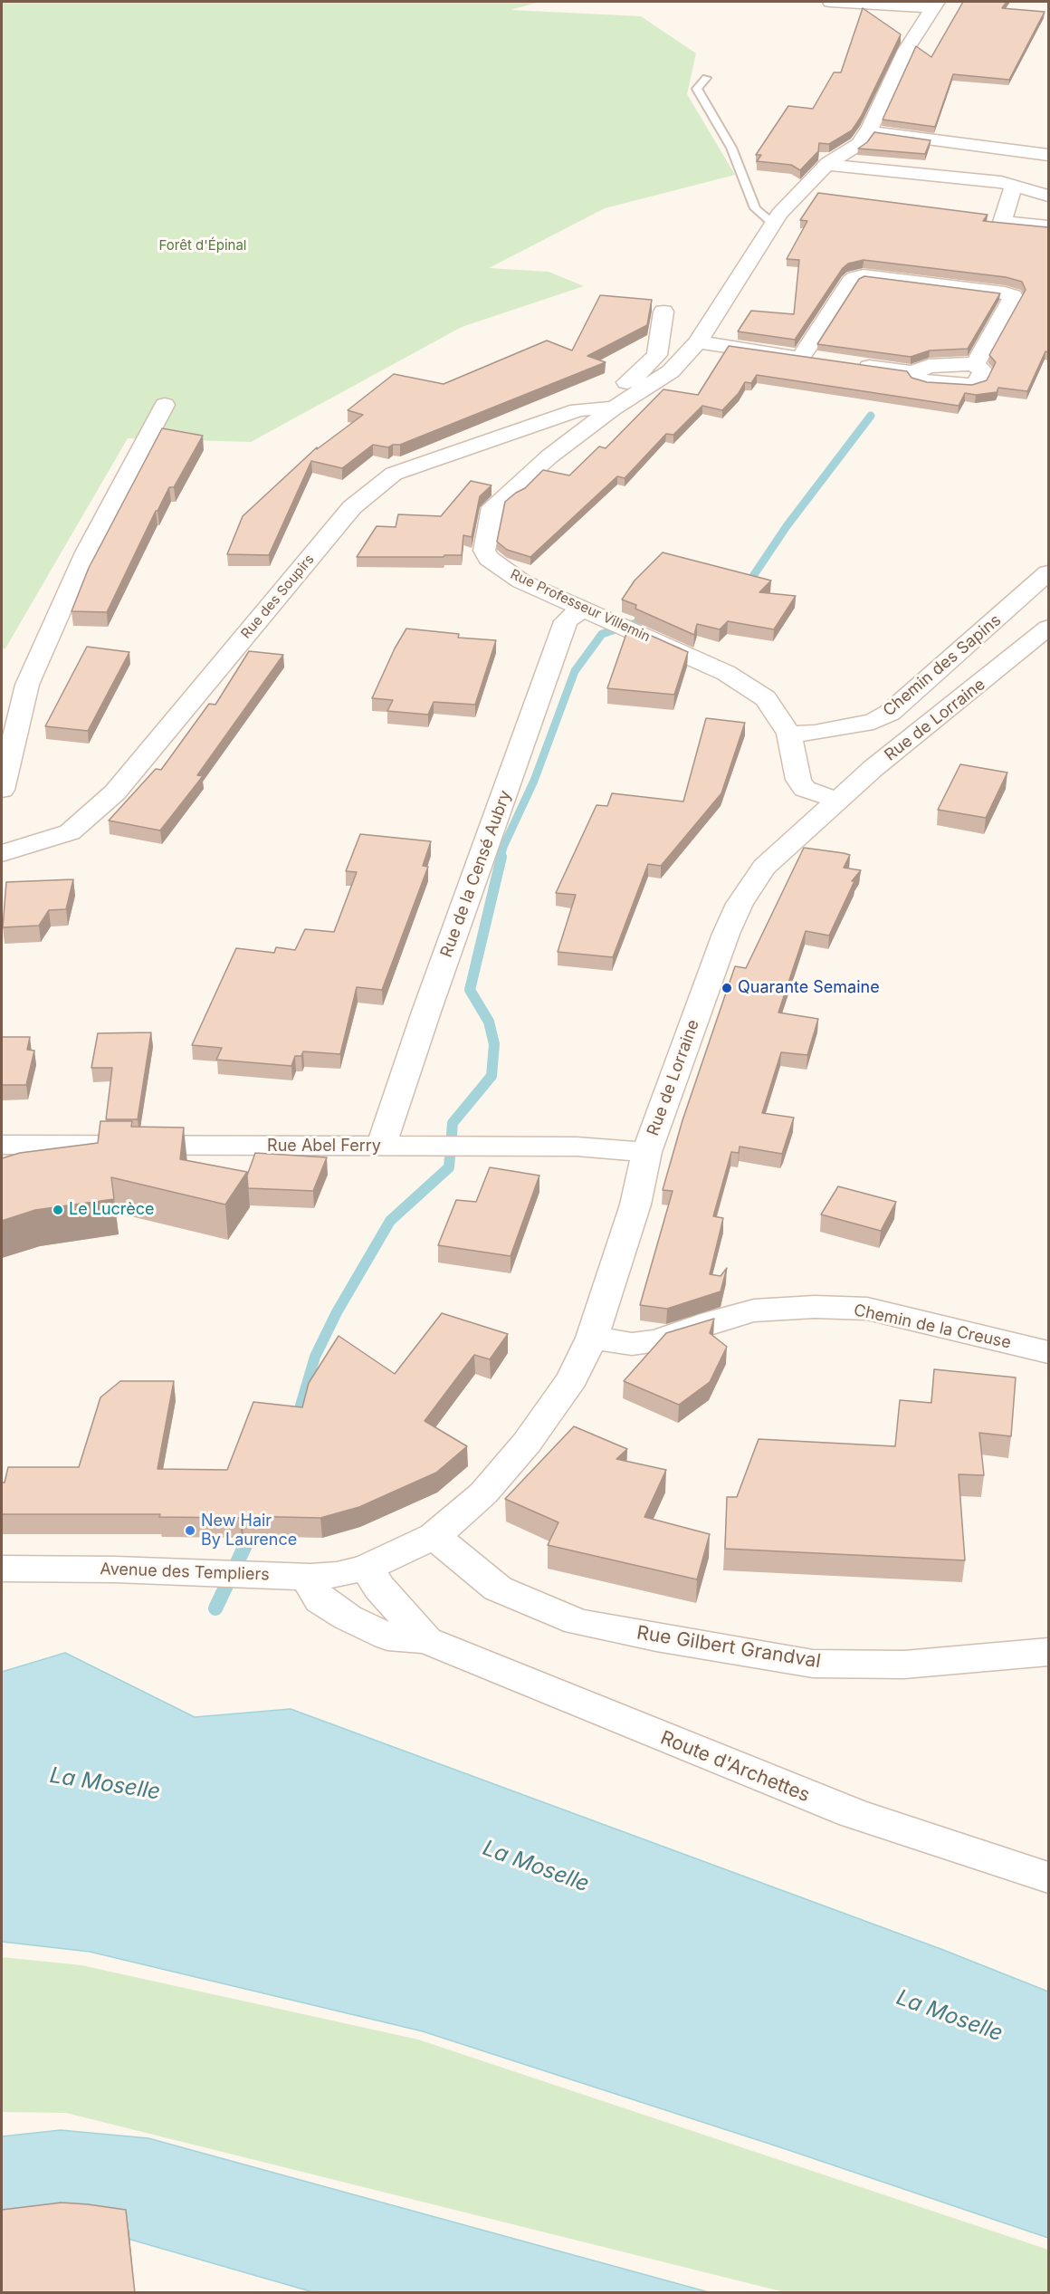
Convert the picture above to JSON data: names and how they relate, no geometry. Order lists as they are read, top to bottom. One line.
{"streets":{"street":["Rue des Soupirs","Rue Professeur Villemin","Chemin des Sapins","Rue de Lorraine","Rue de la Censé Aubry","Rue Abel Ferry","Chemin de la Creuse","Avenue des Templiers","Rue Gilbert Grandval","Route d'Archettes"]},"crossings":[["Rue des Soupirs","Rue Professeur Villemin"],["Rue Professeur Villemin","Chemin des Sapins"],["Rue Professeur Villemin","Rue de Lorraine"],["Rue Professeur Villemin","Rue de la Censé Aubry"],["Rue de Lorraine","Rue Abel Ferry"],["Rue de Lorraine","Chemin de la Creuse"],["Rue de Lorraine","Avenue des Templiers"],["Rue de Lorraine","Rue Gilbert Grandval"],["Rue de Lorraine","Route d'Archettes"],["Rue de la Censé Aubry","Rue Abel Ferry"],["Avenue des Templiers","Route d'Archettes"]],"water":["La Moselle"],"parks":["Forêt d'Épinal"],"places":["Quarante Semaine","Le Lucrèce","New Hair By Laurence"]}
